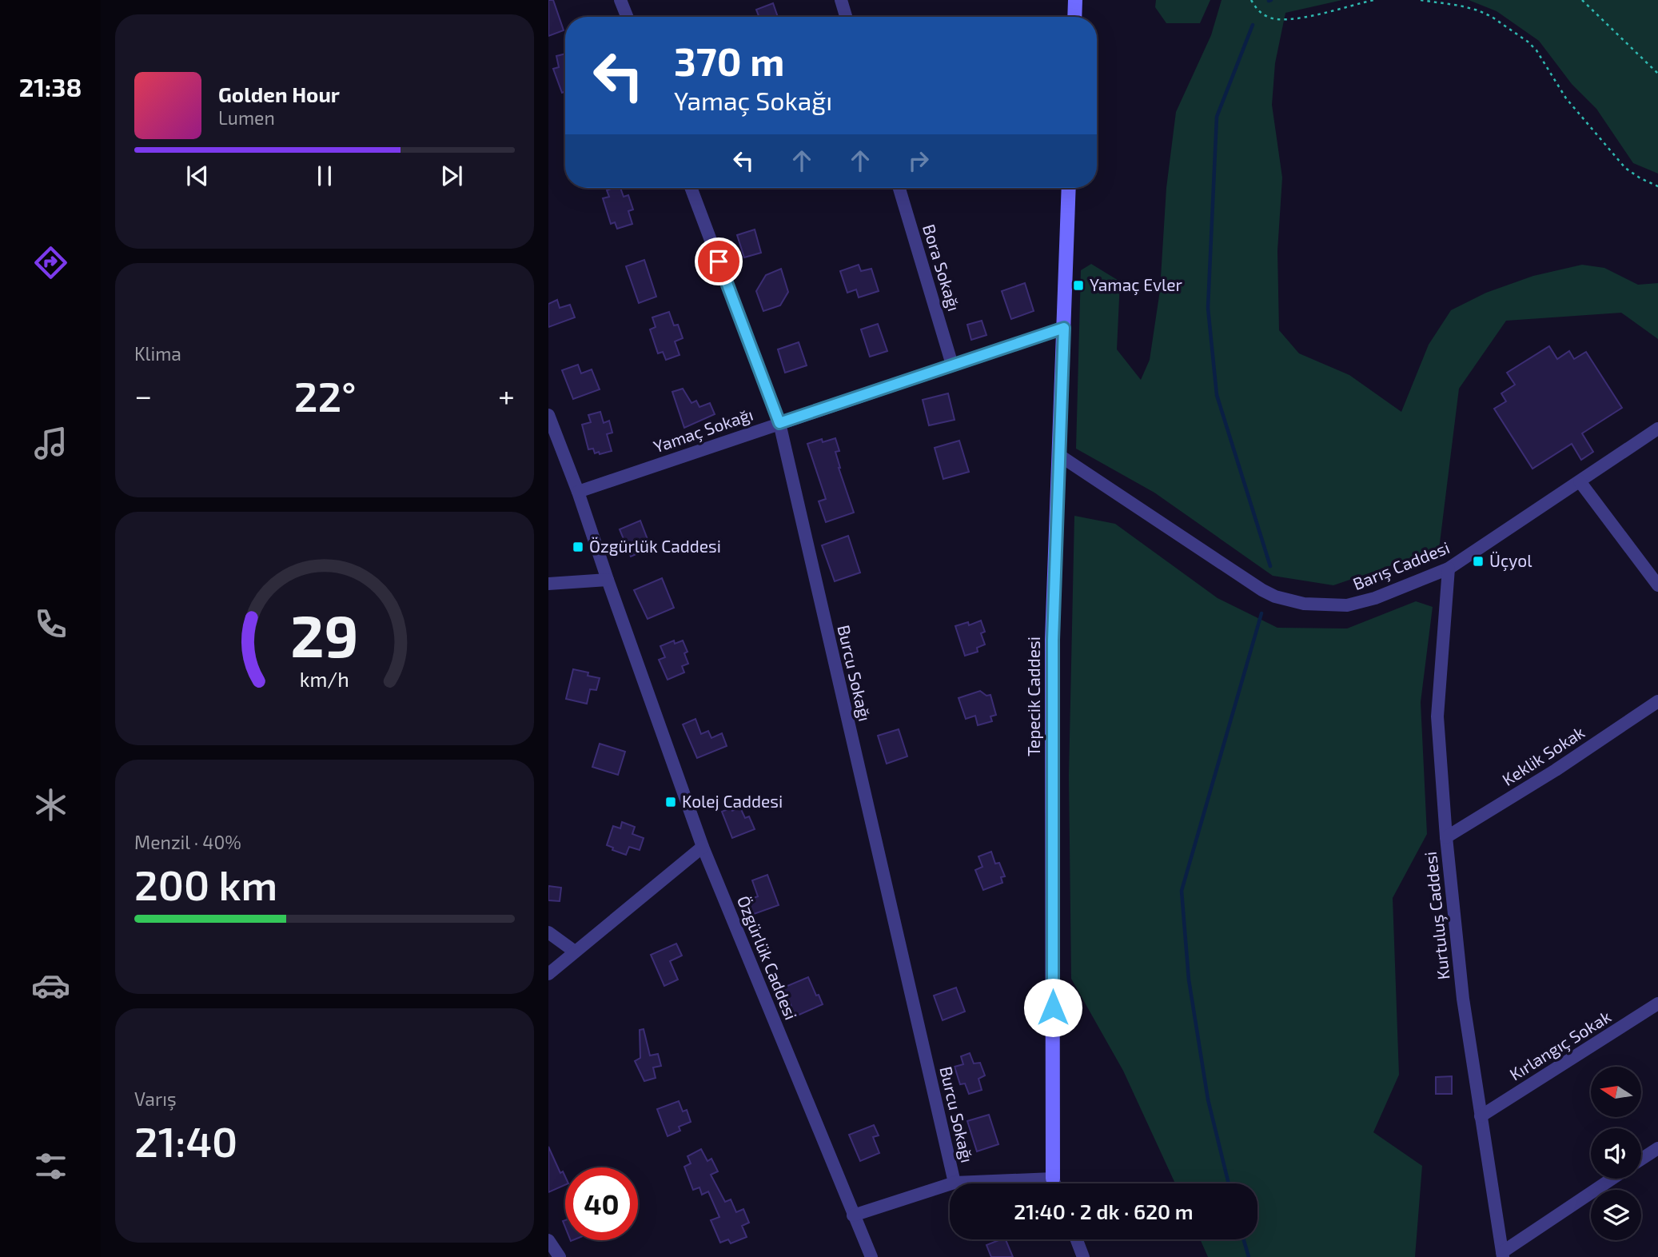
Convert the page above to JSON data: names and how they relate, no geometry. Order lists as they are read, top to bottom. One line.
{"streets":{"street":["Bora Sokağı","Yamaç Sokağı","Barış Caddesi","Burcu Sokağı","Tepecik Caddesi","Keklik Sokak","Kurtuluş Caddesi","Özgürlük Caddesi","Kırlangıç Sokak"]},"crossings":[["Bora Sokağı","Yamaç Sokağı"],["Yamaç Sokağı","Burcu Sokağı"],["Yamaç Sokağı","Tepecik Caddesi"],["Yamaç Sokağı","Özgürlük Caddesi"],["Barış Caddesi","Tepecik Caddesi"],["Barış Caddesi","Kurtuluş Caddesi"],["Keklik Sokak","Kurtuluş Caddesi"],["Kurtuluş Caddesi","Kırlangıç Sokak"]],"places":{"transit":["Yamaç Evler","Özgürlük Caddesi","Üçyol","Kolej Caddesi"]},"north":"left","page":{"tabs":"21:38","turn":["370 m","Yamaç Sokağı"],"song":["Golden Hour","Lumen"],"tile":["Klima",["Menzil · 40%","200 km"],["Varış","21:40"]],"heat":["−","22°","+"],"limit":"40","trip":"21:40 · 2 dk · 620 m","gauge":["29","km/h"]}}
